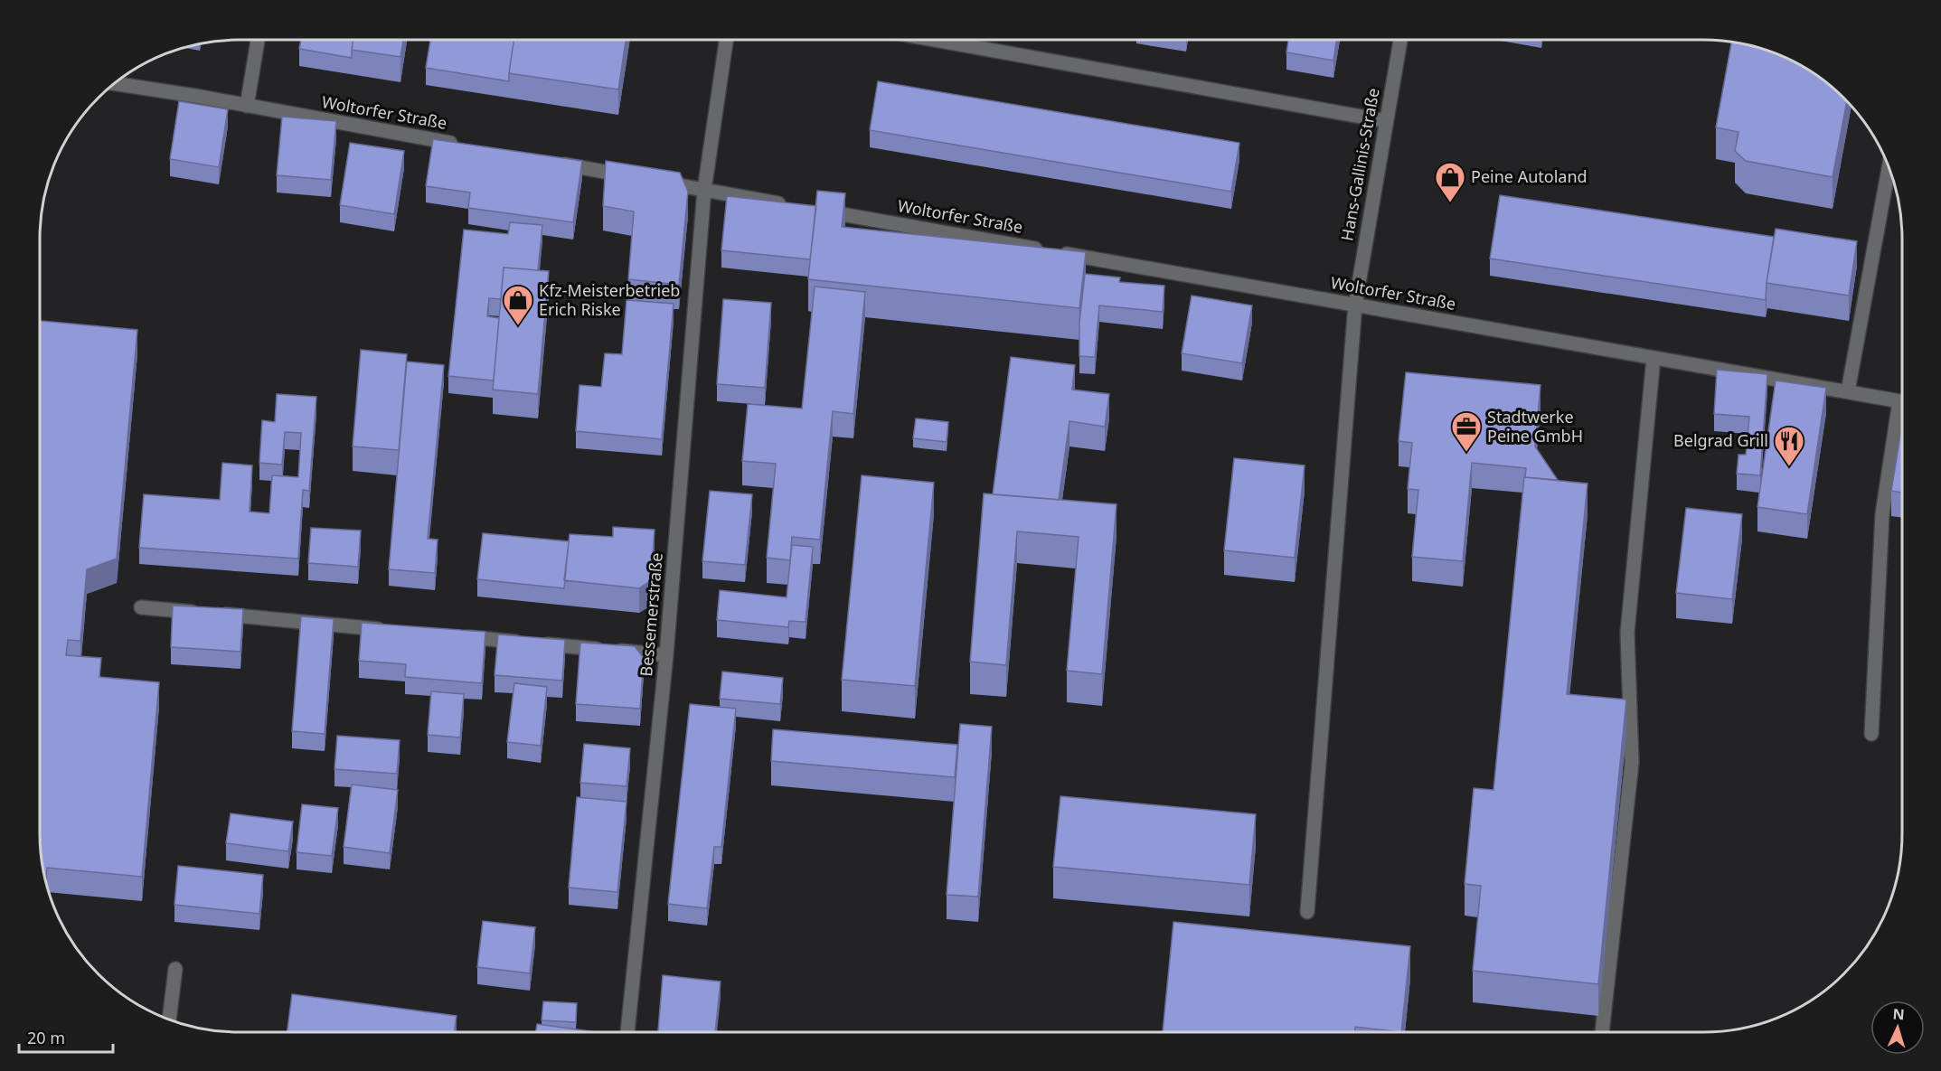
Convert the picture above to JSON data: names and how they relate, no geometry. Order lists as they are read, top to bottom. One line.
{"streets":{"street":["Woltorfer Straße","Hans-Gallinis-Straße","Bessemerstraße"]},"crossings":[["Woltorfer Straße","Hans-Gallinis-Straße"]],"places":{"shop":["Peine Autoland","Kfz-Meisterbetrieb Erich Riske"],"office":["Stadtwerke Peine GmbH"],"restaurant":["Belgrad Grill"]},"scale_bar":"20 m","north":"top"}
